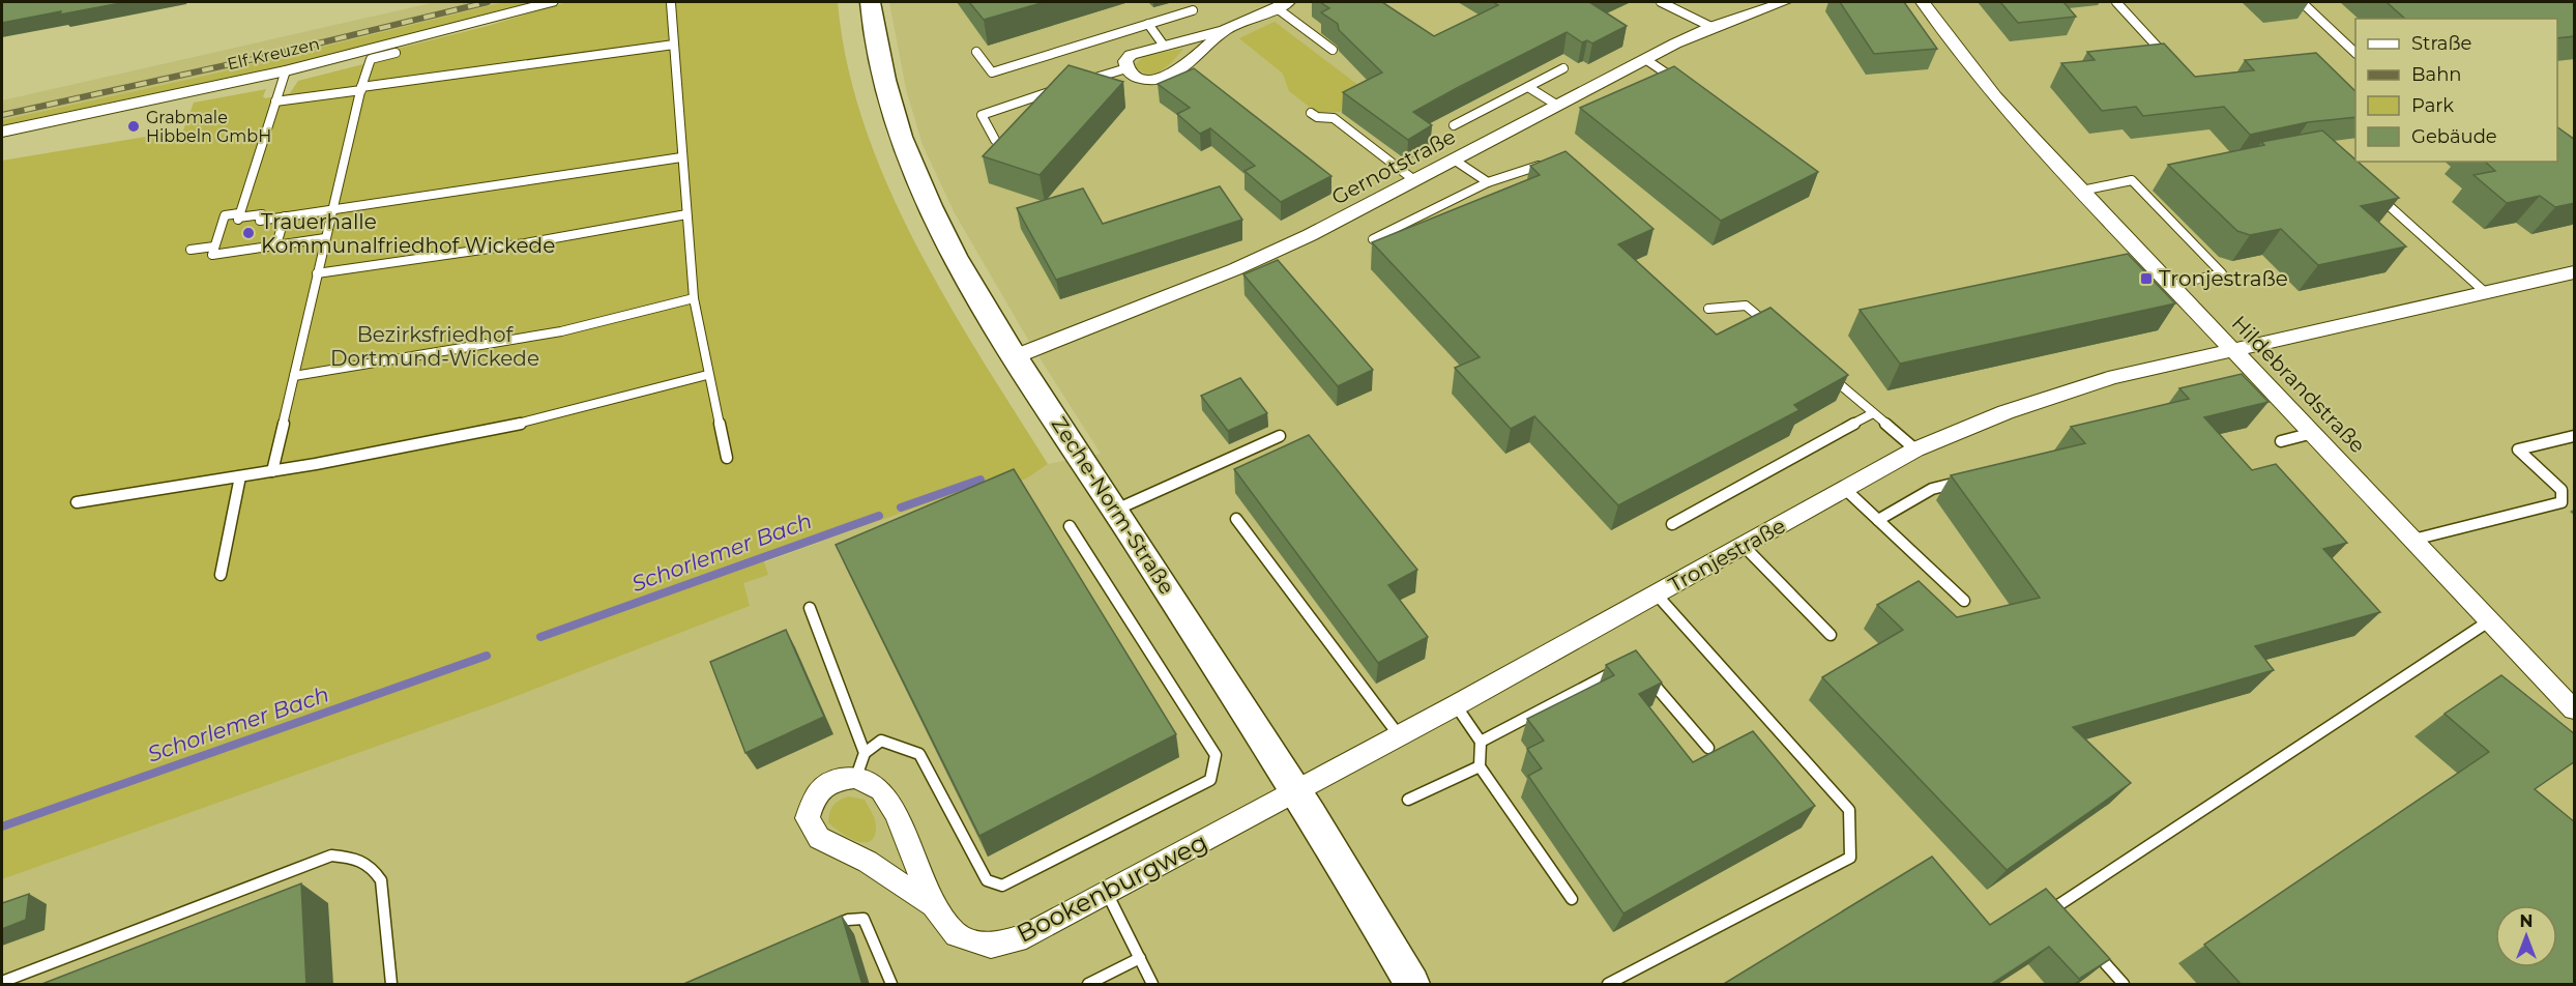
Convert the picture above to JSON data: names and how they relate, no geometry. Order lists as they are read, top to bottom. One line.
{"streets":{"main road":["Zeche-Norm-Straße"],"street":["Elf Kreuzen","Gernotstraße","Hildebrandstraße","Tronjestraße","Bookenburgweg"]},"crossings":[["Gernotstraße","Zeche-Norm-Straße"],["Hildebrandstraße","Tronjestraße"],["Zeche-Norm-Straße","Tronjestraße"],["Zeche-Norm-Straße","Bookenburgweg"],["Tronjestraße","Bookenburgweg"]],"water":["Schorlemer Bach"],"parks":["Bezirksfriedhof Dortmund-Wickede"],"places":{"other":["Grabmale Hibbeln GmbH","Trauerhalle Kommunalfriedhof Wickede"],"transit":["Tronjestraße"]},"legend":["Straße","Bahn","Park","Gebäude"],"north":"top"}
